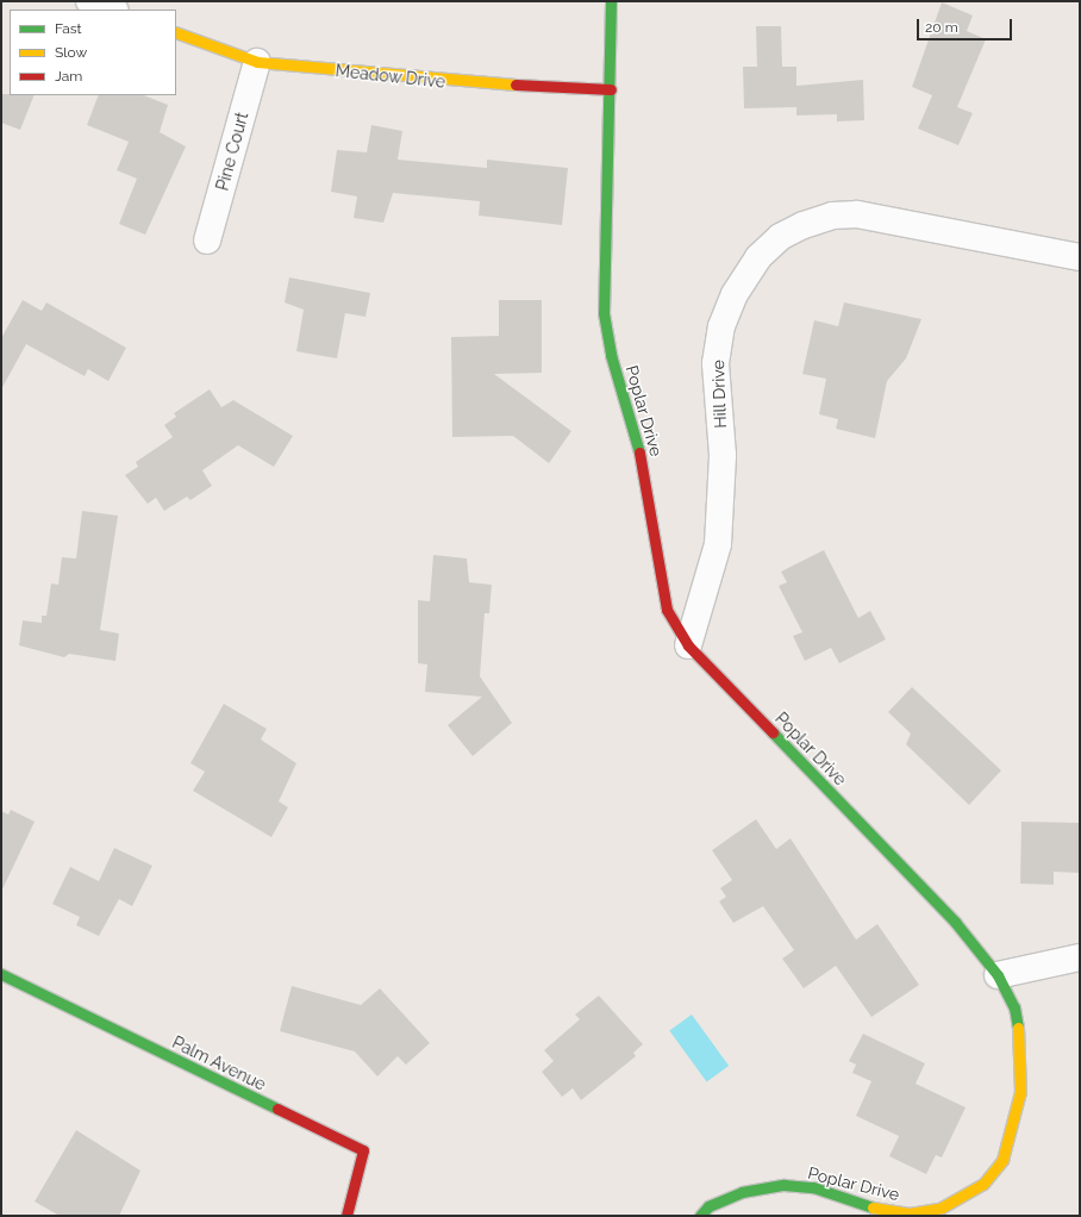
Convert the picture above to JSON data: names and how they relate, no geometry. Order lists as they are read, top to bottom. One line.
{"streets":{"street":["Meadow Drive","Pine Court","Hill Drive","Poplar Drive","Palm Avenue"]},"crossings":[["Meadow Drive","Pine Court"],["Meadow Drive","Poplar Drive"],["Hill Drive","Poplar Drive"]],"legend":["Fast","Slow","Jam"],"scale_bar":"20 m"}
